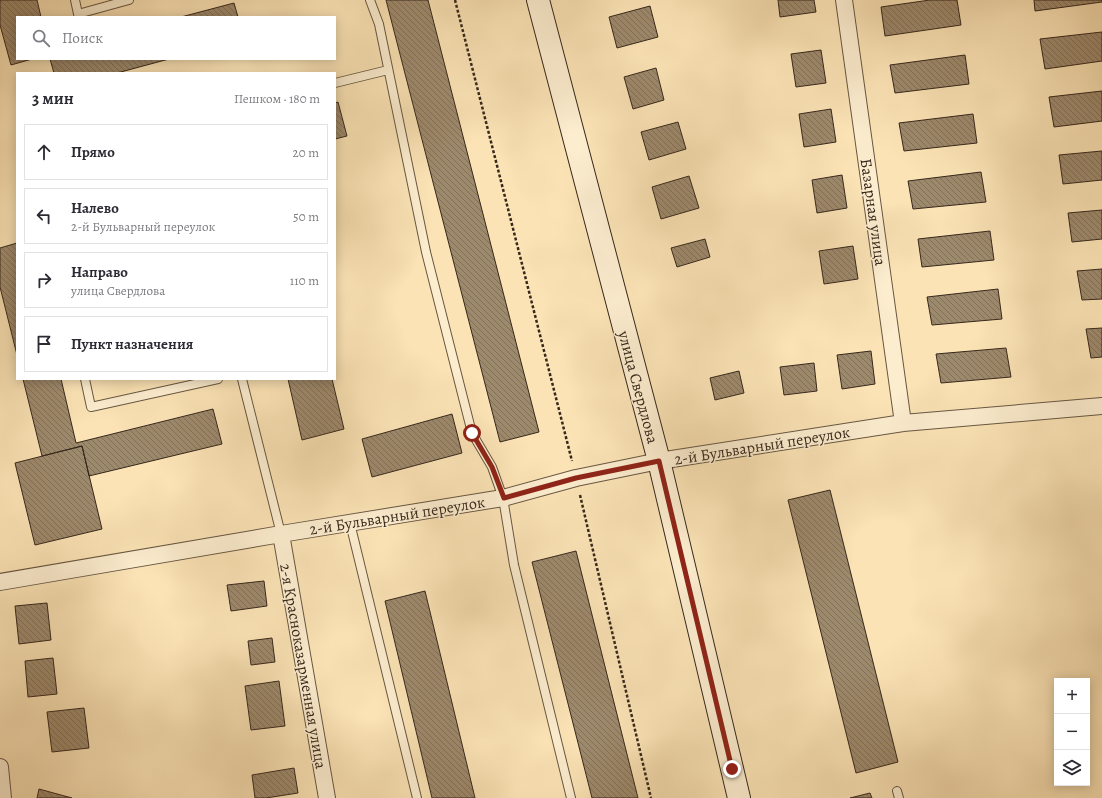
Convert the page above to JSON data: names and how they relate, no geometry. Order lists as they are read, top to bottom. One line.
{"streets":{"main road":["улица Свердлова"],"street":["Базарная улица","2-й Бульварный переулок","2-я Красноказарменная улица"]},"crossings":[["Базарная улица","2-й Бульварный переулок"],["улица Свердлова","2-й Бульварный переулок"],["2-й Бульварный переулок","2-я Красноказарменная улица"]],"page":{"search":"Поиск","heading":["3 мин","Пешком · 180 m"],"list":[["Прямо","20 m"],["Налево","2-й Бульварный переулок","50 m"],["Направо","улица Свердлова","110 m"],"Пункт назначения"],"map_buttons":["+","−"]}}
